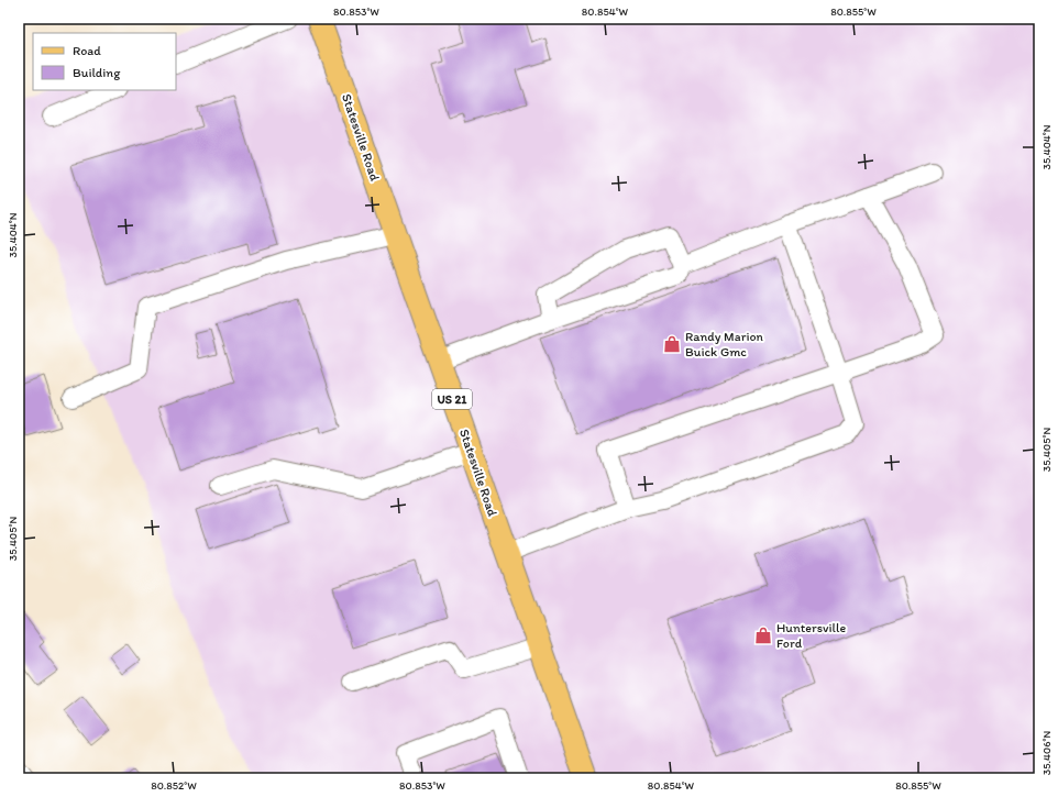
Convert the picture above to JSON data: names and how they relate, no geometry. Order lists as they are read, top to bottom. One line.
{"streets":{"main road":["Statesville Road","US 21"]},"places":{"shop":["Randy Marion Buick Gmc","Huntersville Ford"]},"legend":["Road","Building"],"coordinates":["80.853°W","80.854°W","80.855°W","35.404°N","35.405°N","35.406°N","80.852°W"]}
